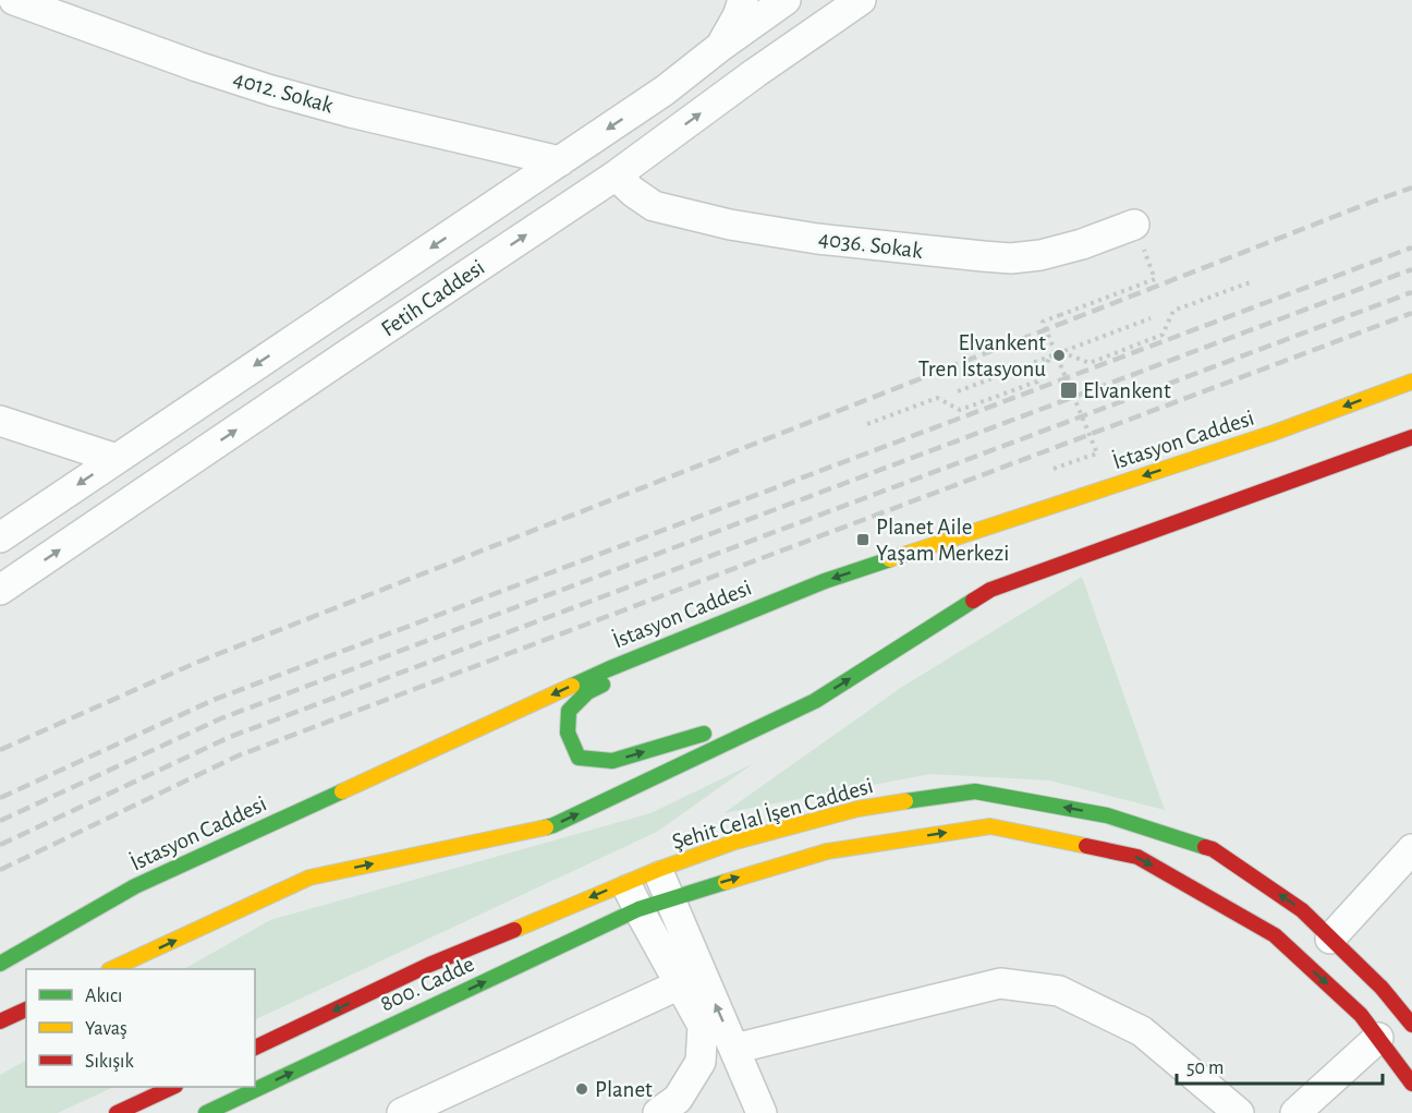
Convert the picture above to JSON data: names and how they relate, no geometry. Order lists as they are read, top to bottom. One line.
{"streets":{"main road":["İstasyon Caddesi","Şehit Celal İşen Caddesi","800. Cadde"],"street":["4012. Sokak","4036. Sokak","Fetih Caddesi"]},"crossings":[["4012. Sokak","Fetih Caddesi"],["4036. Sokak","Fetih Caddesi"],["Şehit Celal İşen Caddesi","800. Cadde"]],"places":{"other":["Elvankent Tren İstasyonu","Planet"],"transit":["Elvankent","Planet Aile Yaşam Merkezi"]},"legend":["Akıcı","Yavaş","Sıkışık"],"scale_bar":"50 m"}
